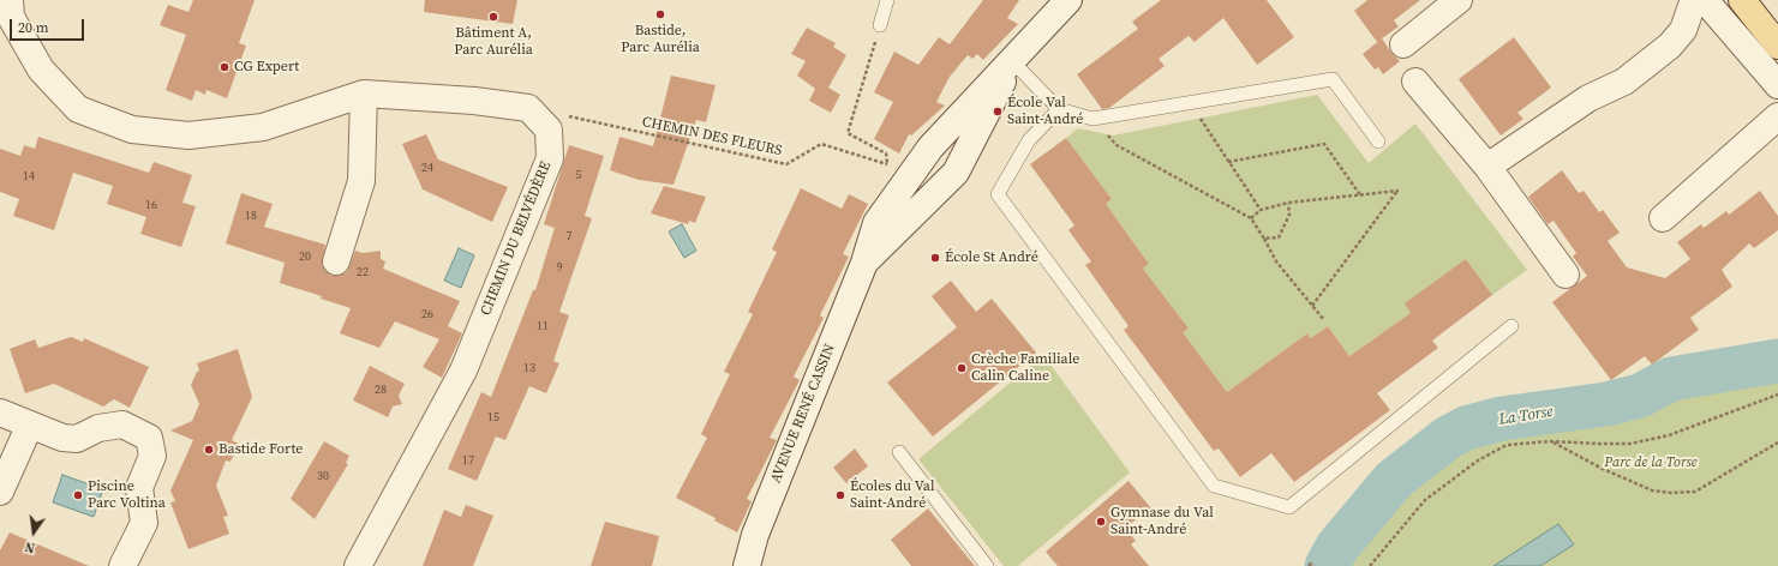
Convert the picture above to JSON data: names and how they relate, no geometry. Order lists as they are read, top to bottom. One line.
{"streets":{"street":["CHEMIN DU BELVÉDÈRE","AVENUE RENÉ CASSIN"],"path":["CHEMIN DES FLEURS"]},"crossings":[["CHEMIN DES FLEURS","CHEMIN DU BELVÉDÈRE"],["CHEMIN DES FLEURS","AVENUE RENÉ CASSIN"]],"water":["La Torse"],"parks":["Parc de la Torse"],"places":["Bastide, Parc Aurélia","Bâtiment A, Parc Aurélia","CG Expert","École Val Saint-André","École St André","Crèche Familiale Calin Caline","Bastide Forte","Piscine Parc Voltina","Écoles du Val Saint-André","Gymnase du Val Saint-André"],"house_numbers":["24","5","14","16","18","7","20","9","22","26","11","13","28","15","17","30"],"scale_bar":"20 m","north":"bottom"}
